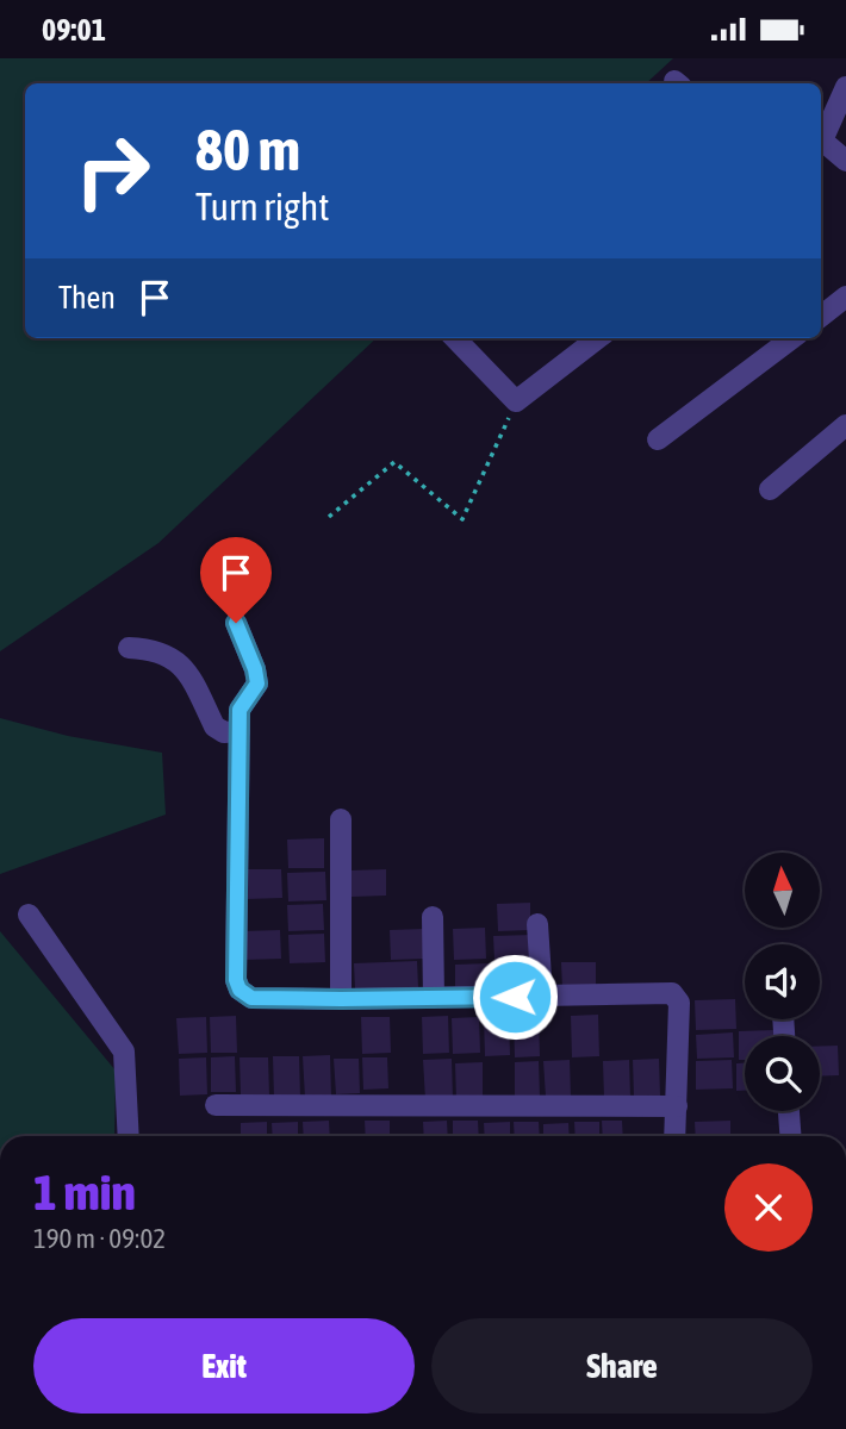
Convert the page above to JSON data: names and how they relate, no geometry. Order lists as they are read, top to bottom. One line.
{"north":"top","page":{"status":"09:01","turn":["80 m","Turn right"],"then":"Then","heading":["1 min","190 m · 09:02"],"buttons":["Exit","Share"]}}
